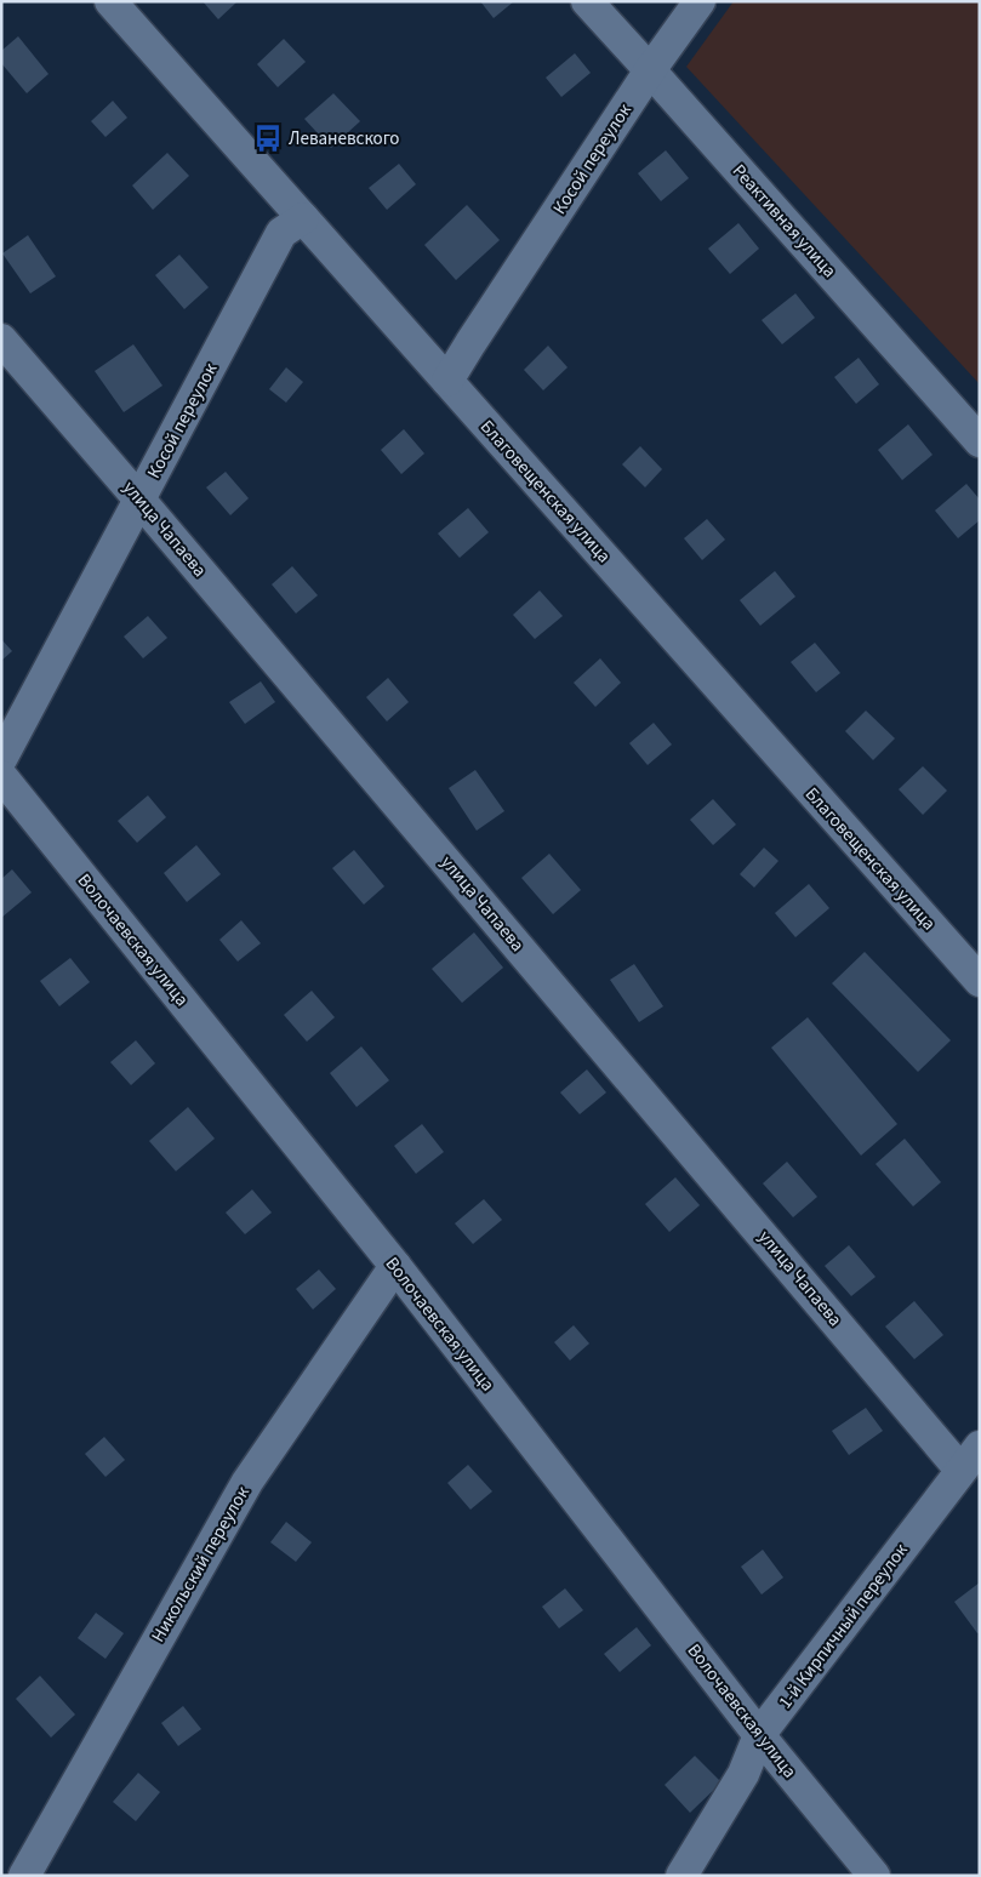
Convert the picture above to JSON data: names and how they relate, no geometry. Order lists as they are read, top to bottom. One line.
{"streets":{"street":["Косой переулок","Реактивная улица","Благовещенская улица","улица Чапаева","Волочаевская улица","Никольский переулок","1-й Кирпичный переулок"]},"crossings":[["Косой переулок","Реактивная улица"],["Косой переулок","Благовещенская улица"],["Косой переулок","улица Чапаева"],["улица Чапаева","1-й Кирпичный переулок"],["Волочаевская улица","Никольский переулок"],["Волочаевская улица","1-й Кирпичный переулок"]],"places":{"bus stop":["Леваневского"]}}
